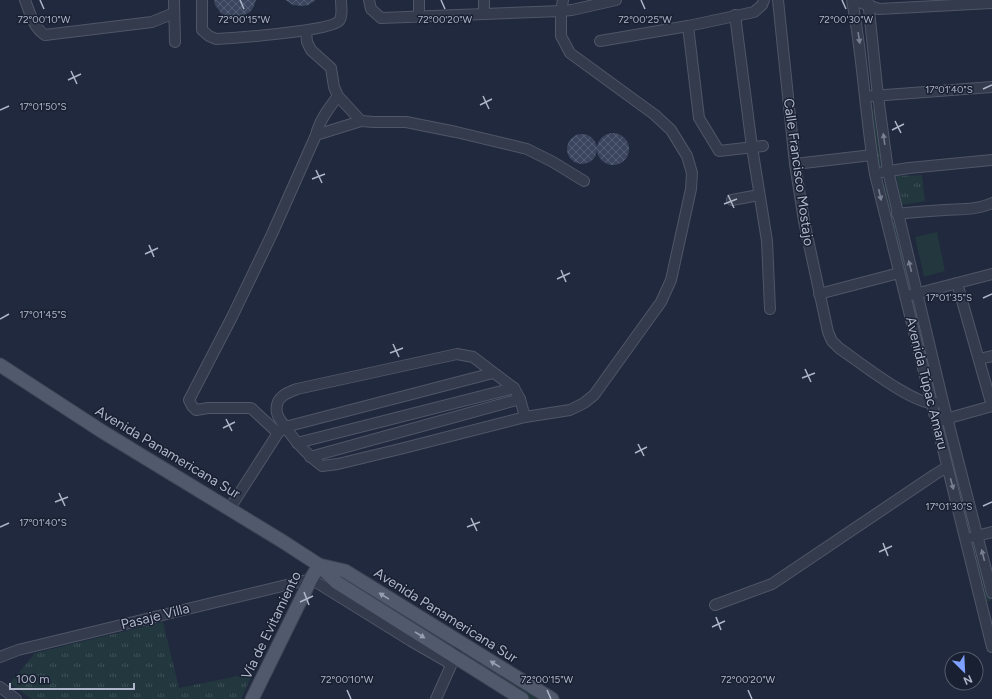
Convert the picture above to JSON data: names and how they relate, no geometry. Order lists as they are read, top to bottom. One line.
{"streets":{"main road":["Avenida Panamericana Sur","Vía de Evitamiento"],"street":["Calle Francisco Mostajo","Avenida Túpac Amaru","Pasaje Villa"]},"crossings":[["Calle Francisco Mostajo","Avenida Túpac Amaru"],["Avenida Panamericana Sur","Pasaje Villa"],["Avenida Panamericana Sur","Vía de Evitamiento"],["Pasaje Villa","Vía de Evitamiento"]],"scale_bar":"100 m","north":"bottom right","coordinates":["72°00'10\"W","72°00'15\"W","72°00'20\"W","72°00'25\"W","72°00'30\"W","17°01'40\"S","17°01'50\"S","17°01'35\"S","17°01'45\"S","17°01'30\"S"]}
